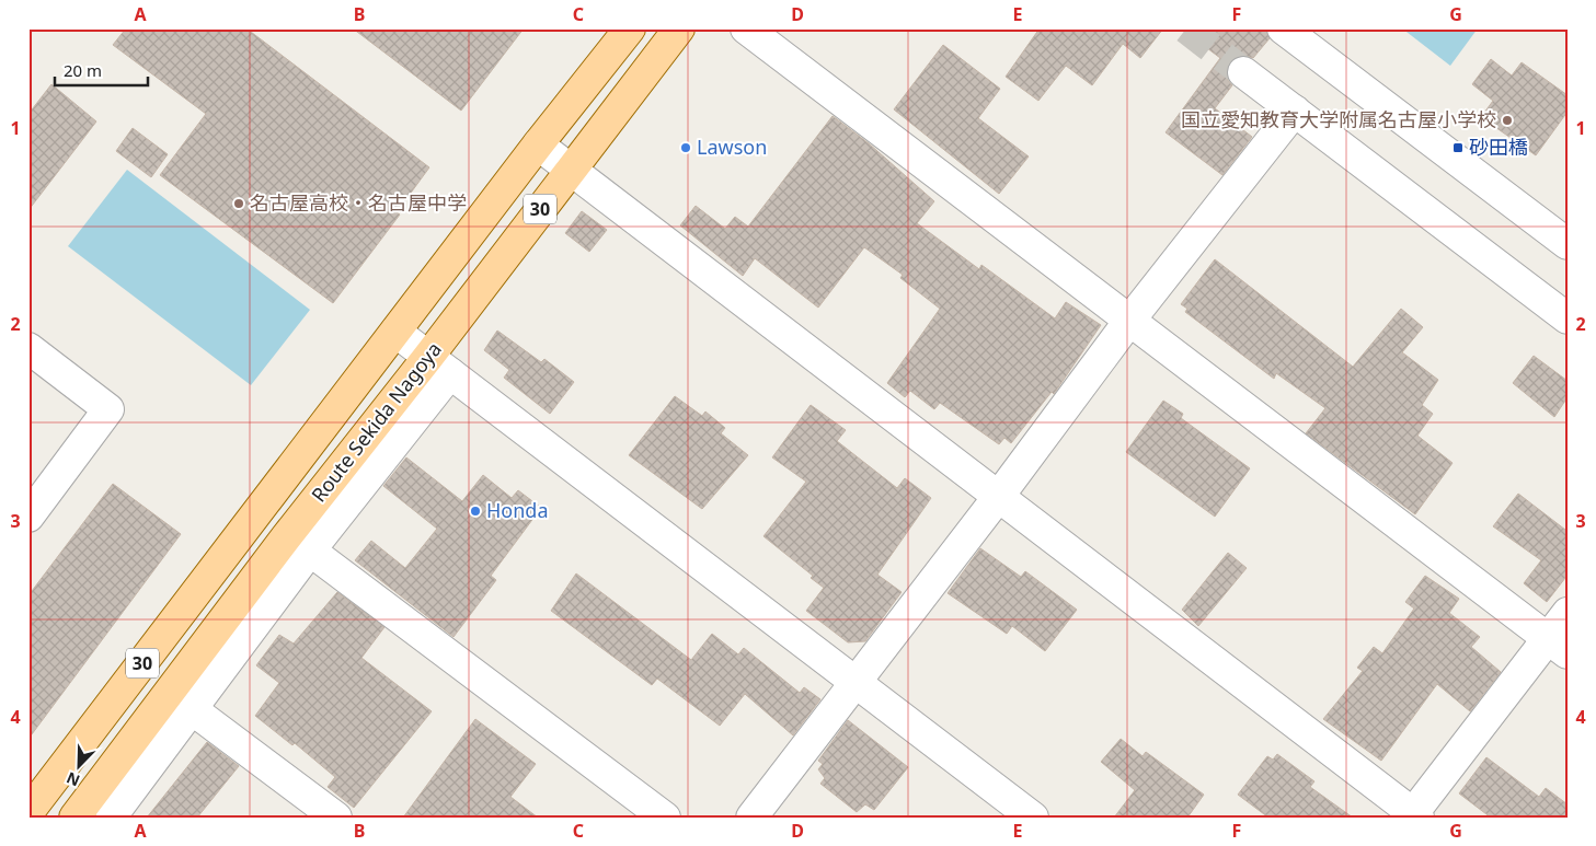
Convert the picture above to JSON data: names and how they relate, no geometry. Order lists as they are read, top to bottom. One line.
{"streets":{"main road":["30","Route Sekida Nagoya"]},"places":{"other":["国立愛知教育大学附属名古屋小学校","Lawson","名古屋高校・名古屋中学","Honda"],"transit":["砂田橋"]},"scale_bar":"20 m","north":"bottom left","grid":{"columns":["A","B","C","D","E","F","G"],"rows":["1","2","3","4"]}}
